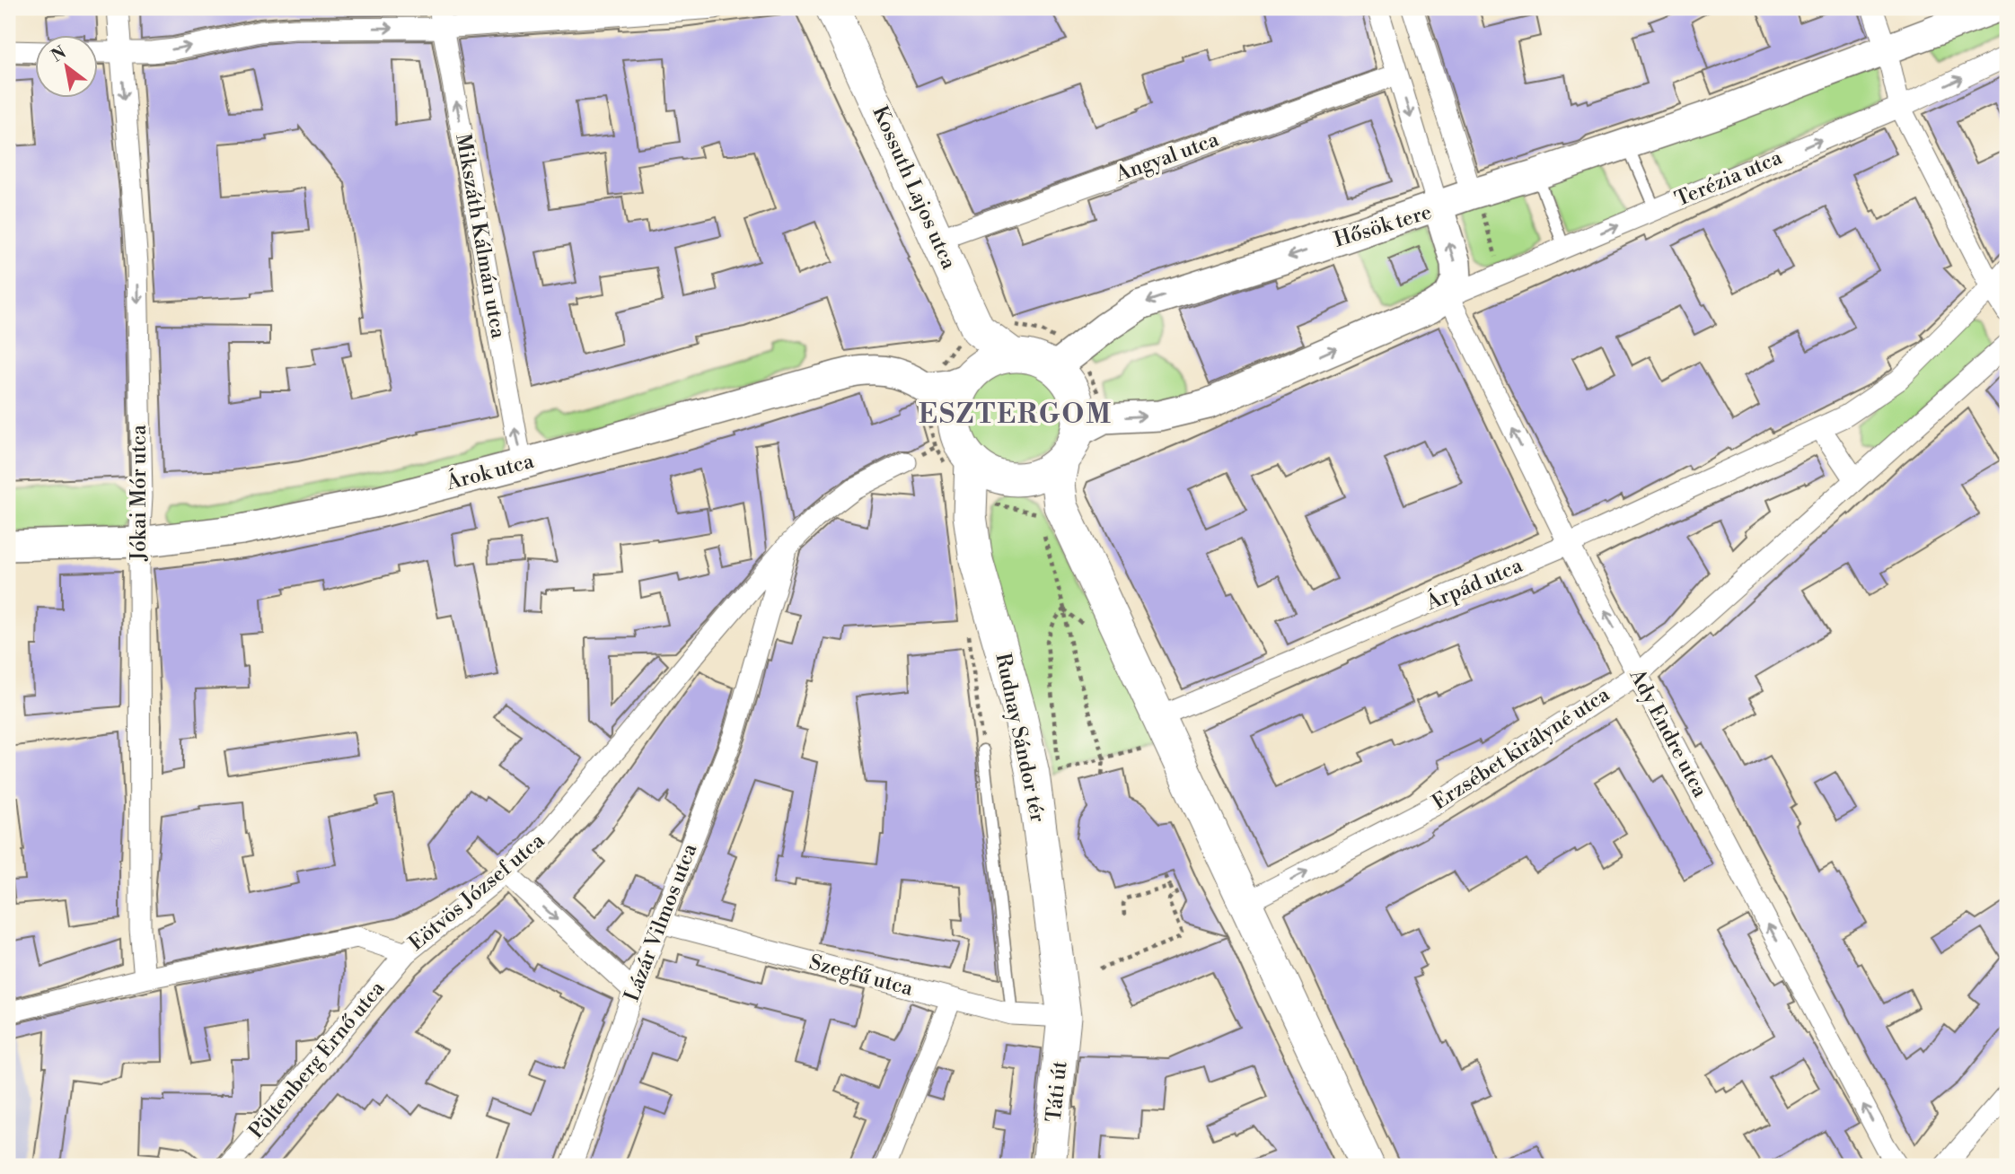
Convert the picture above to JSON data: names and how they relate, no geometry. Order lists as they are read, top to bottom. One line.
{"streets":{"main road":["Kossuth Lajos utca","Hősök tere","Árok utca","Rudnay Sándor tér","Táti út"],"street":["Angyal utca","Terézia utca","Mikszáth Kálmán utca","Jókai Mór utca","Árpád utca","Ady Endre utca","Erzsébet királyné utca","Eötvös József utca","Lázár Vilmos utca","Szegfű utca","Pöltenberg Ernő utca"]},"crossings":[["Angyal utca","Kossuth Lajos utca"],["Terézia utca","Hősök tere"],["Terézia utca","Ady Endre utca"],["Hősök tere","Árok utca"],["Hősök tere","Ady Endre utca"],["Hősök tere","Rudnay Sándor tér"],["Mikszáth Kálmán utca","Árok utca"],["Árok utca","Jókai Mór utca"],["Árok utca","Rudnay Sándor tér"],["Jókai Mór utca","Eötvös József utca"],["Árpád utca","Ady Endre utca"],["Ady Endre utca","Erzsébet királyné utca"],["Rudnay Sándor tér","Szegfű utca"],["Rudnay Sándor tér","Táti út"],["Eötvös József utca","Lázár Vilmos utca"],["Eötvös József utca","Pöltenberg Ernő utca"],["Lázár Vilmos utca","Szegfű utca"],["Szegfű utca","Táti út"]],"one_way":["Terézia utca","Mikszáth Kálmán utca","Jókai Mór utca","Ady Endre utca","Erzsébet királyné utca"],"districts":["ESZTERGOM"],"north":"top left"}
